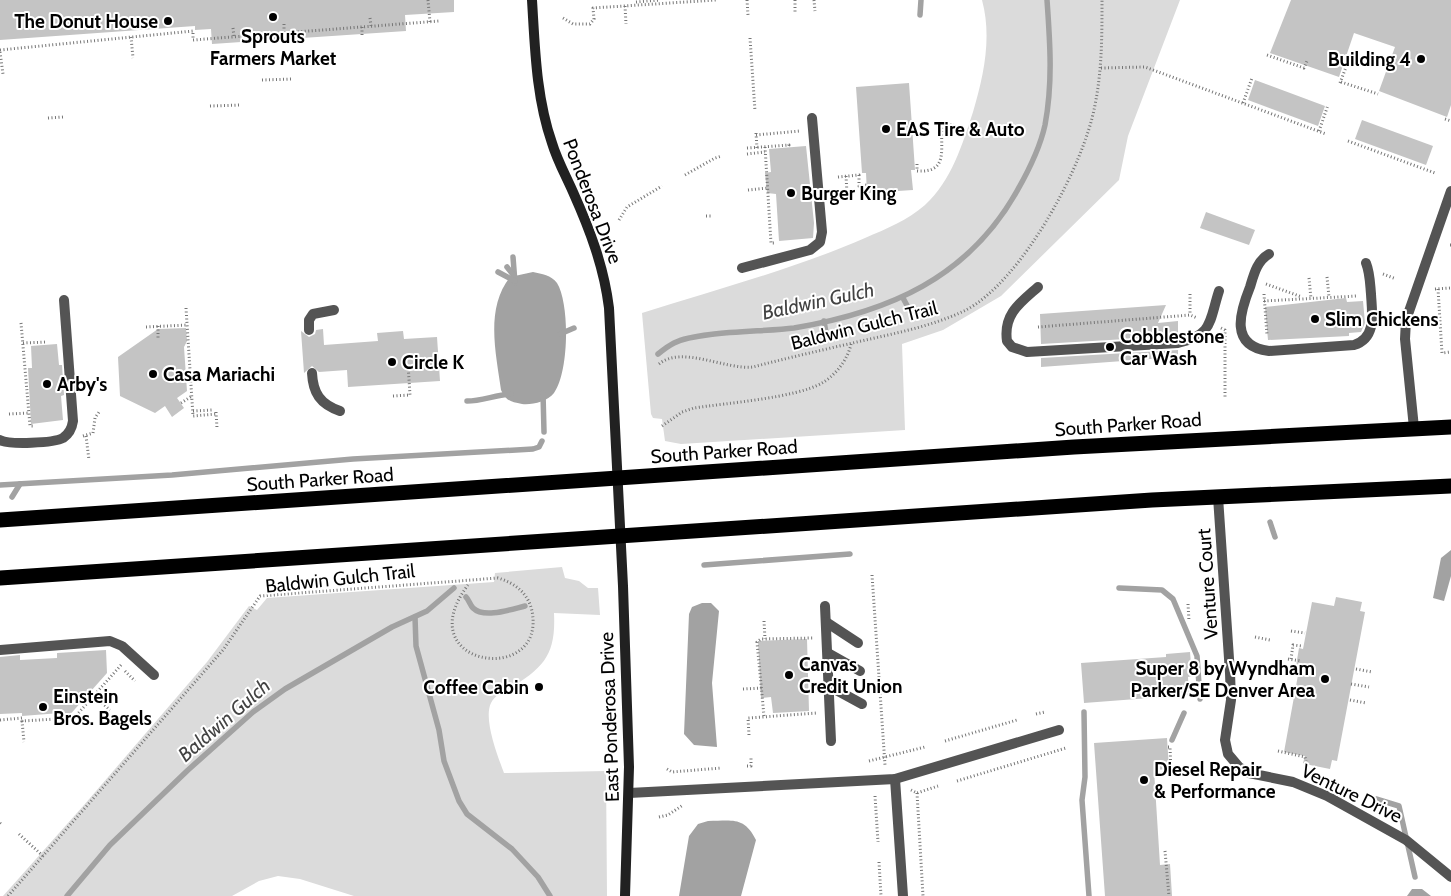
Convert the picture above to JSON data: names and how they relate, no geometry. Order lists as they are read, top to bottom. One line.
{"streets":{"highway":["South Parker Road"],"street":["Ponderosa Drive","Venture Court","East Ponderosa Drive","Venture Drive"],"path":["Baldwin Gulch Trail"]},"crossings":[["Ponderosa Drive","South Parker Road"],["Ponderosa Drive","East Ponderosa Drive"],["Venture Court","Venture Drive"]],"water":["Baldwin Gulch"],"places":["Sprouts Farmers Market","The Donut House","Building 4","EAS Tire & Auto","Burger King","Slim Chickens","Cobblestone Car Wash","Circle K","Casa Mariachi","Arby's","Canvas Credit Union","Super 8 by Wyndham Parker/SE Denver Area","Coffee Cabin","Einstein Bros. Bagels","Diesel Repair & Performance"]}
